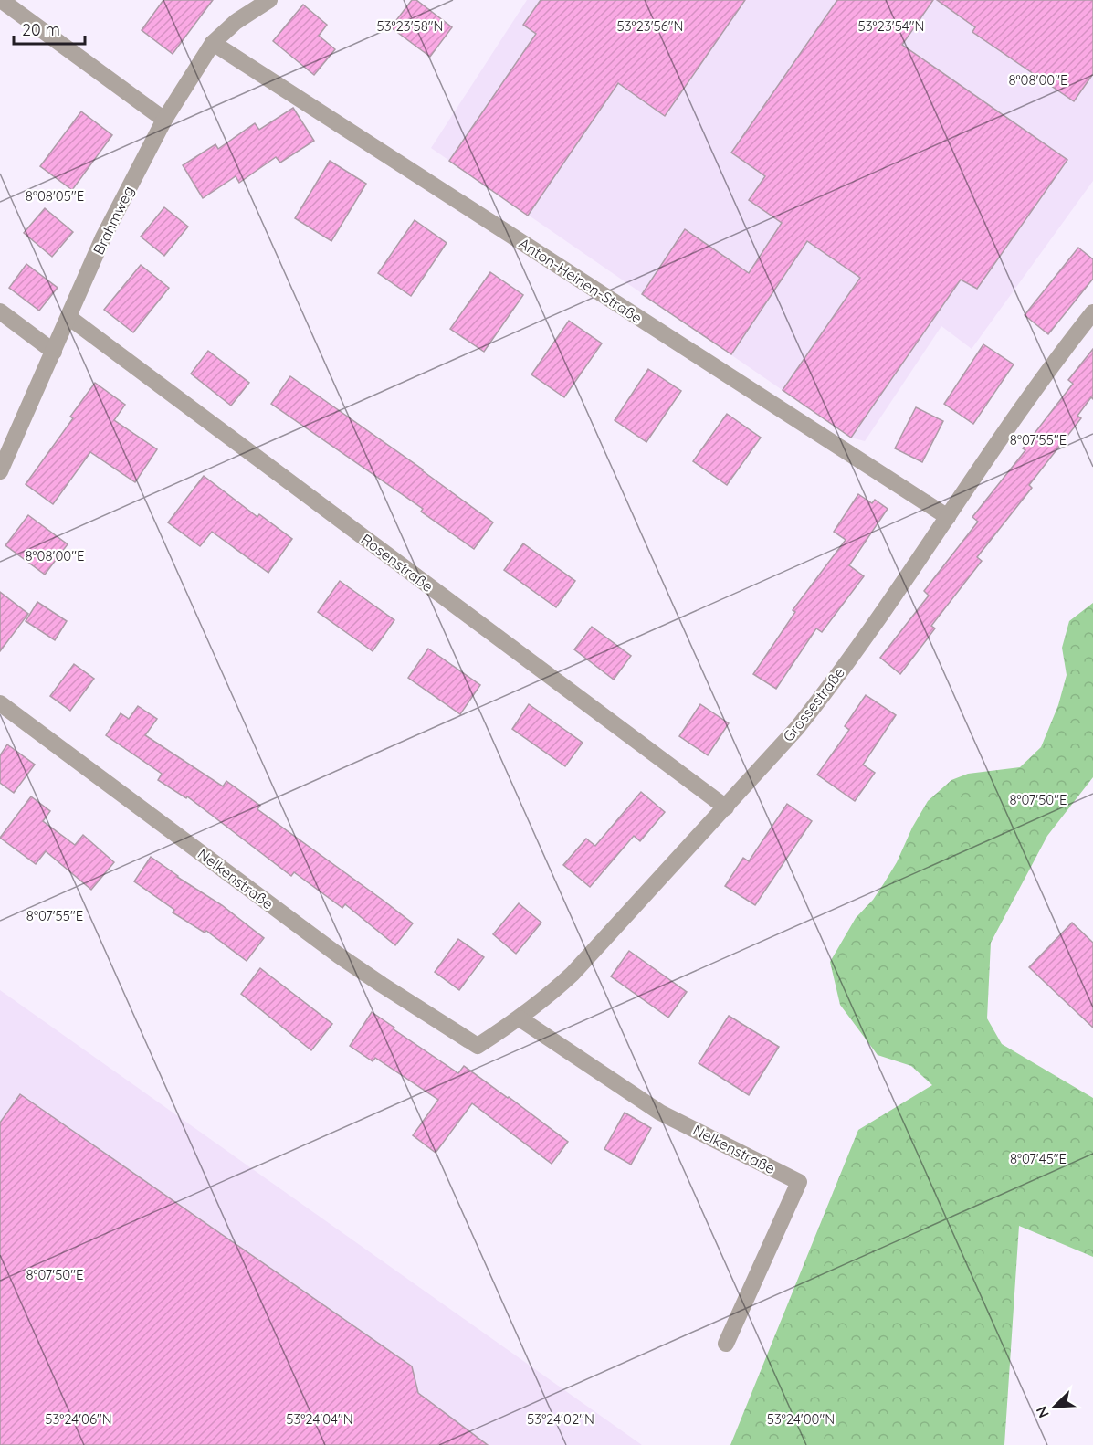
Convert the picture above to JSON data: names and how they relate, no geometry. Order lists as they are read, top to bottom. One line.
{"streets":{"street":["Brahmweg","Anton-Heinen-Straße","Rosenstraße","Grossestraße","Nelkenstraße"]},"crossings":[["Brahmweg","Anton-Heinen-Straße"],["Brahmweg","Rosenstraße"],["Anton-Heinen-Straße","Grossestraße"],["Rosenstraße","Grossestraße"],["Grossestraße","Nelkenstraße"]],"scale_bar":"20 m","north":"bottom left","coordinates":["53°23'58\"N","53°23'56\"N","53°23'54\"N","8°08'00\"E","8°08'05\"E","8°07'55\"E","8°07'50\"E","8°07'45\"E","53°24'06\"N","53°24'04\"N","53°24'02\"N","53°24'00\"N"]}
